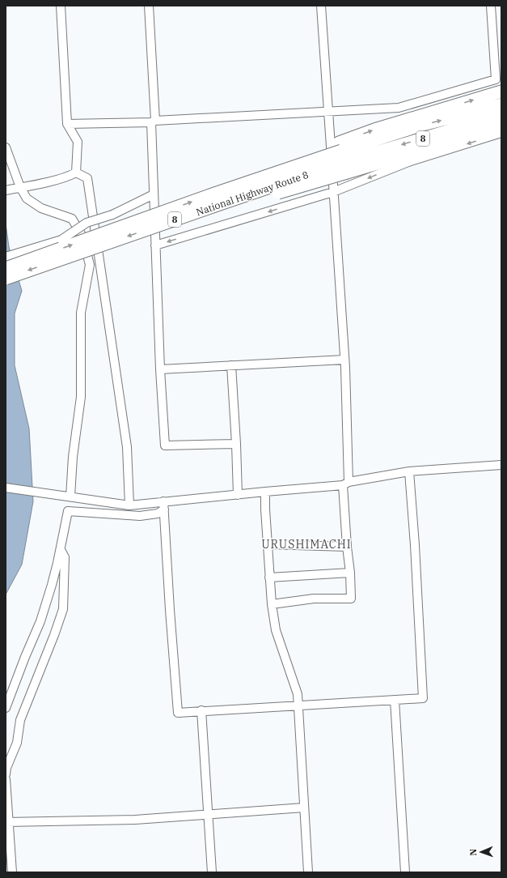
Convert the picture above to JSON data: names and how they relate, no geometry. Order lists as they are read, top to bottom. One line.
{"streets":{"highway":["8","National Highway Route 8"]},"districts":["URUSHIMACHI"],"north":"left"}
